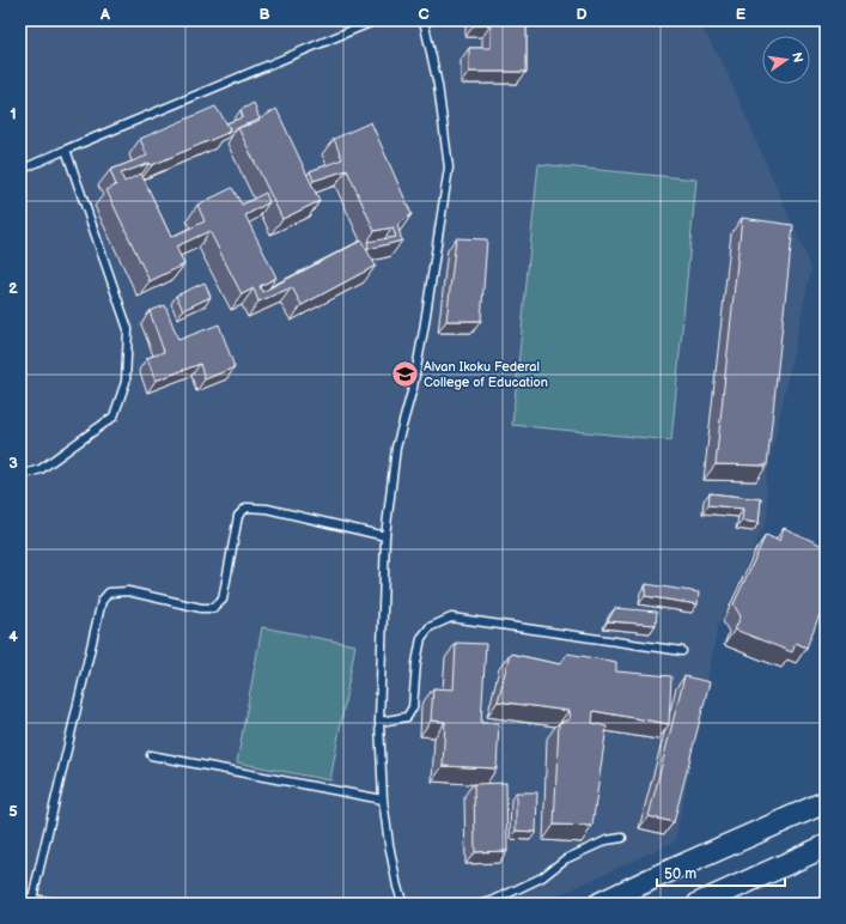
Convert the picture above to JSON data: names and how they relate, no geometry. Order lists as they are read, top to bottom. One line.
{"places":{"school or university":["Alvan Ikoku Federal College of Education"]},"scale_bar":"50 m","north":"right","grid":{"columns":["A","B","C","D","E"],"rows":["1","2","3","4","5"]}}
